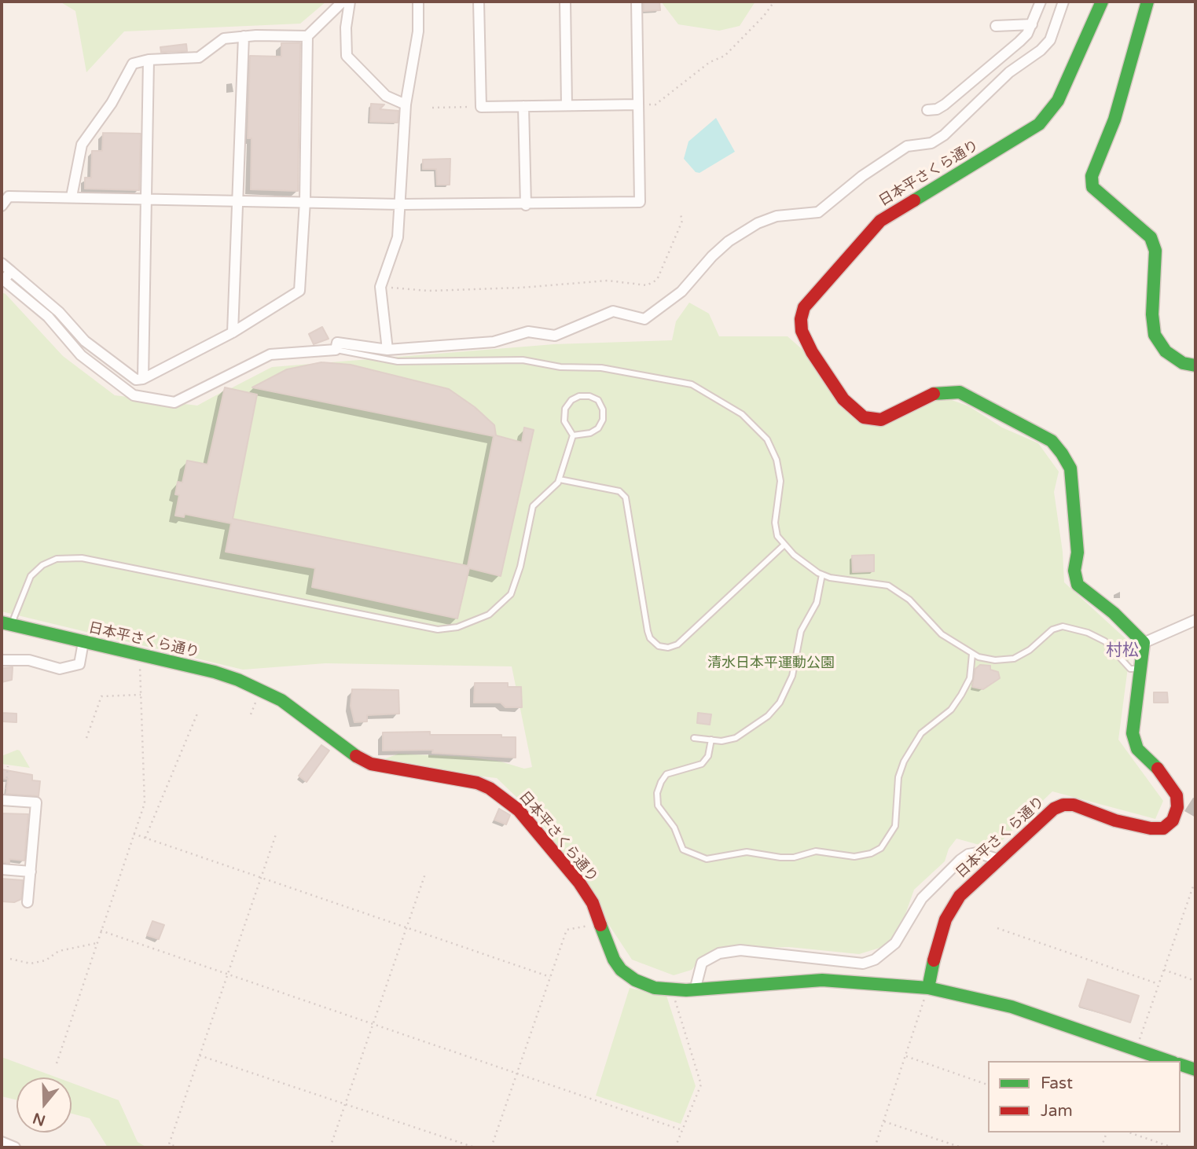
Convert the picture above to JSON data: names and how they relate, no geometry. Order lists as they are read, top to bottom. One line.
{"streets":{"street":["日本平さくら通り"]},"districts":["村松"],"parks":["清水日本平運動公園"],"legend":["Fast","Jam"],"north":"bottom"}
